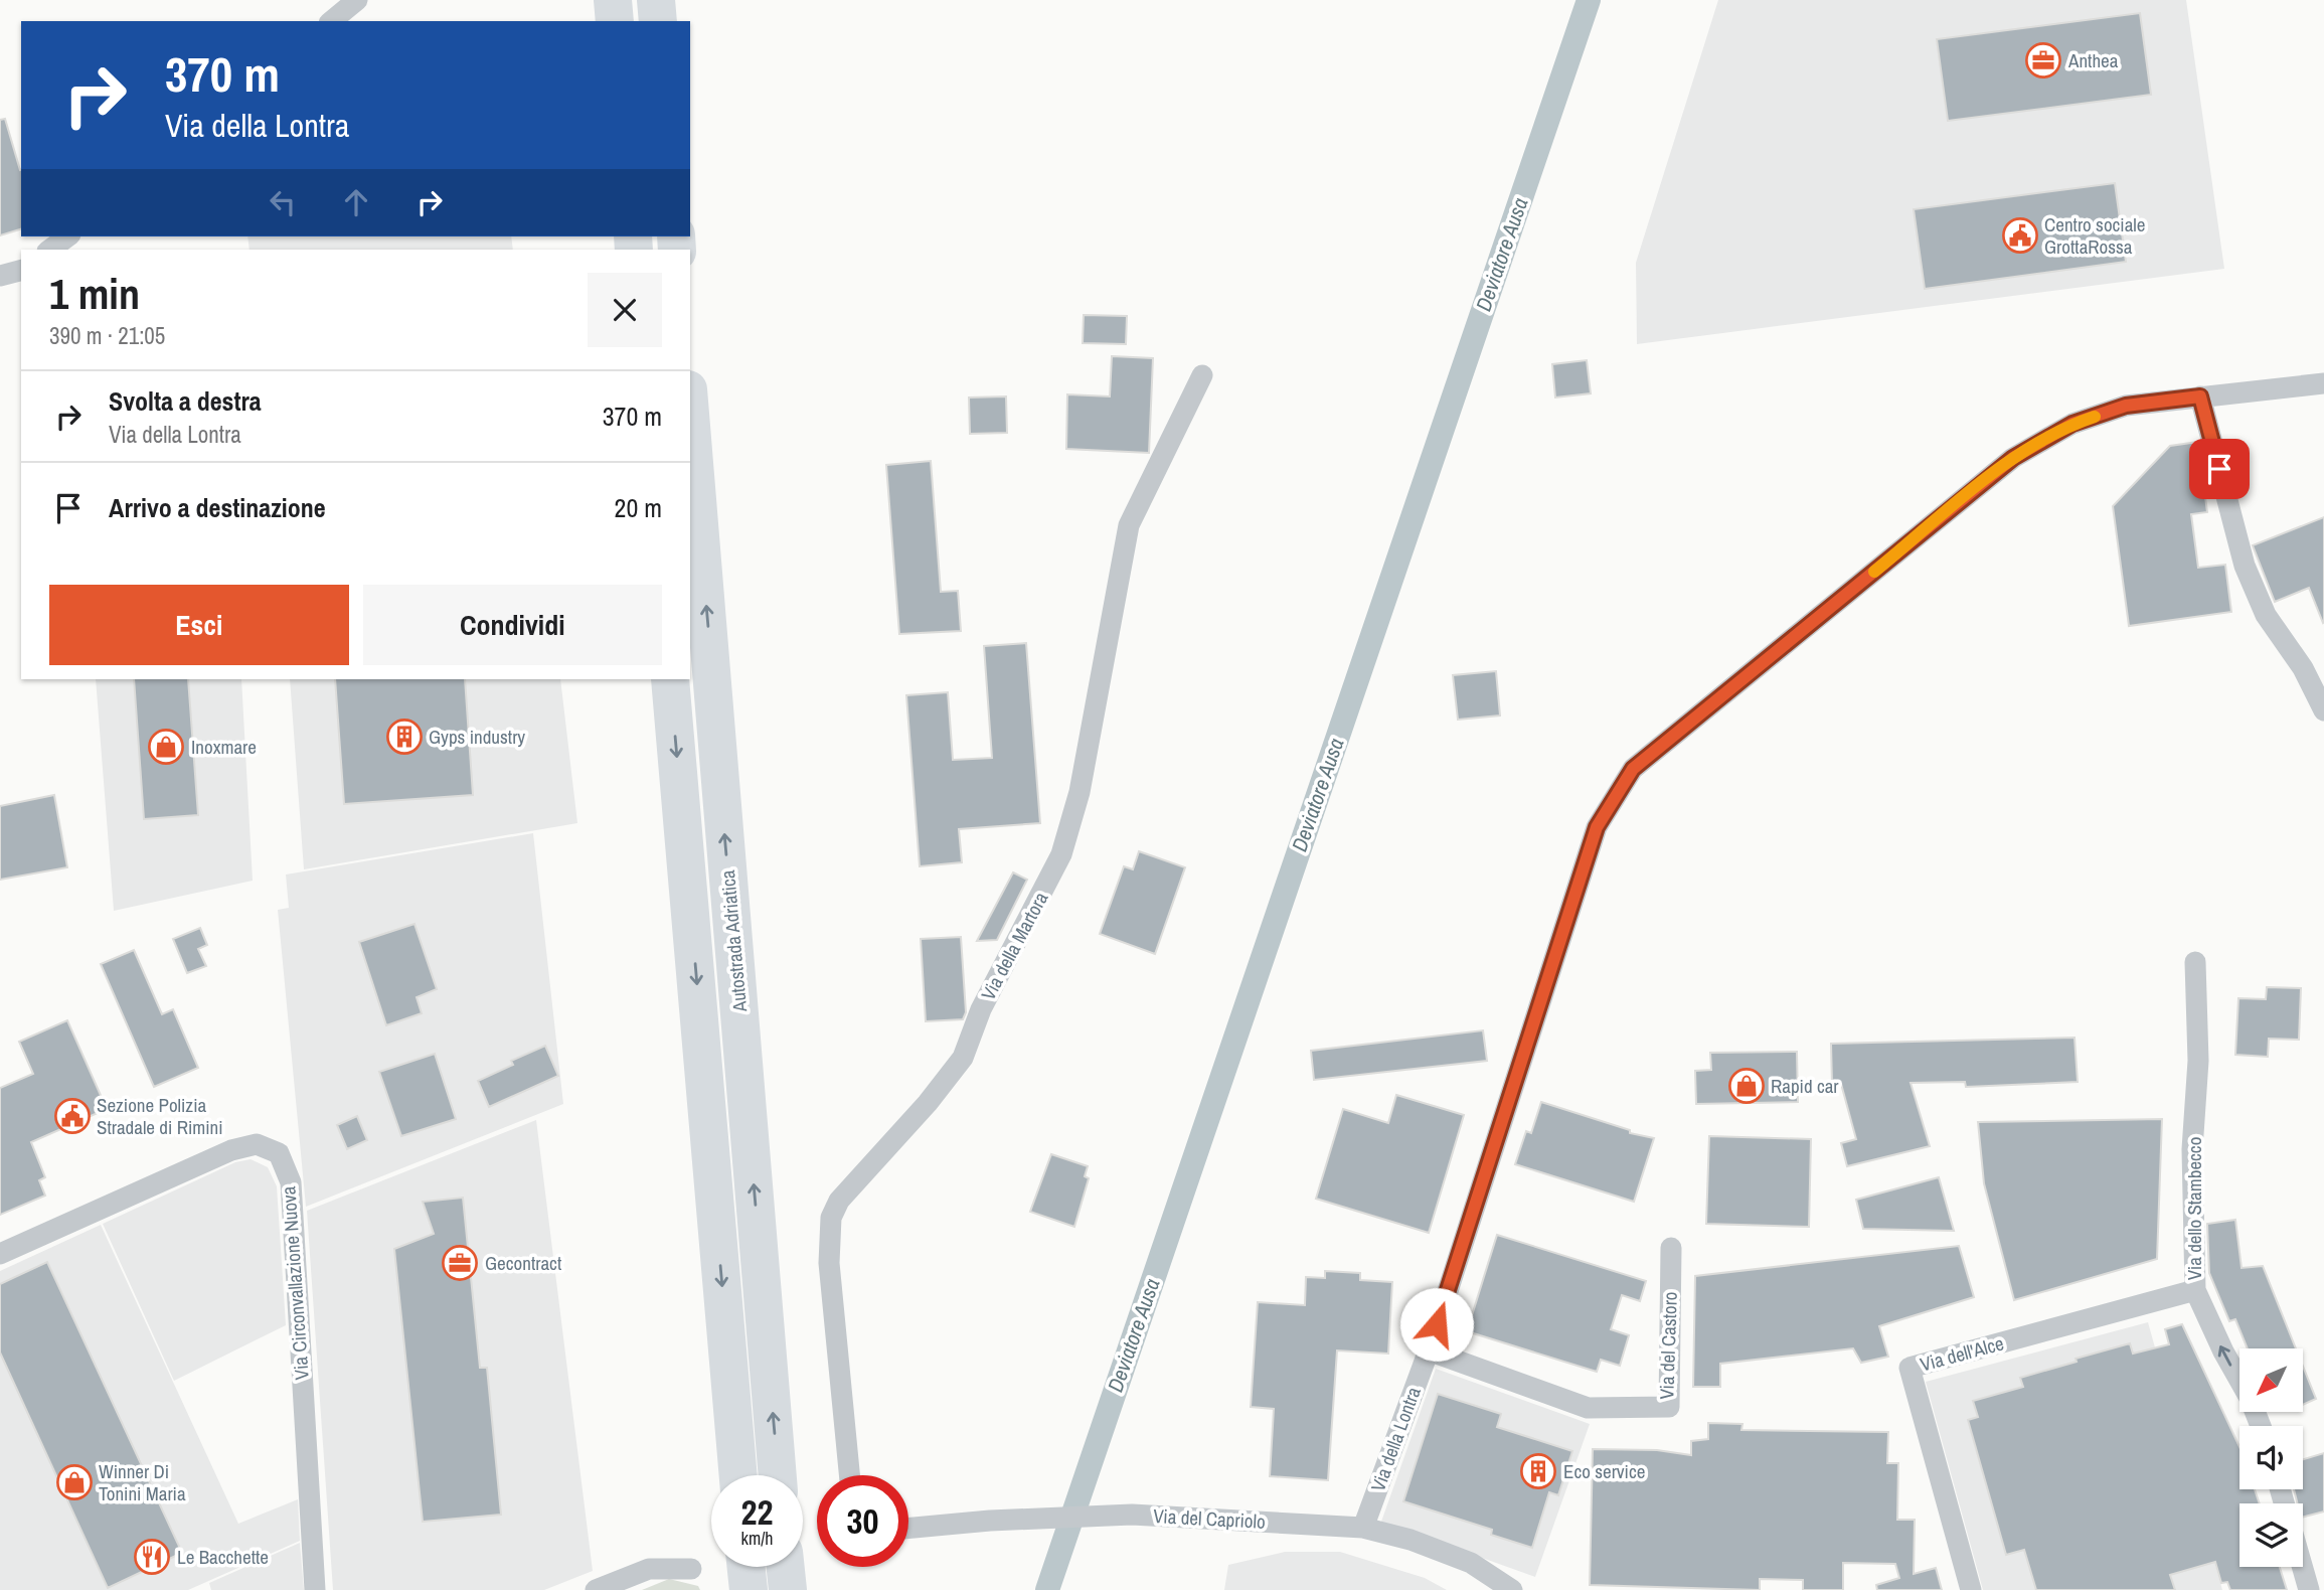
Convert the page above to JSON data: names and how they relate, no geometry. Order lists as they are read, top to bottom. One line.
{"streets":{"highway":["Autostrada Adriatica"],"street":["Via della Martora","Via dello Stambecco","Via Circonvallazione Nuova","Via del Castoro","Via dell'Alce","Via della Lontra","Via del Capriolo"]},"crossings":[["Via dello Stambecco","Via dell'Alce"],["Via del Castoro","Via della Lontra"],["Via della Lontra","Via del Capriolo"]],"water":["Deviatore Ausa"],"places":{"office":["Anthea","Gecontract"],"public building":["Centro sociale GrottaRossa","Sezione Polizia Stradale di Rimini"],"building":["Gyps industry","Eco service"],"shop":["Inoxmare","Rapid car","Winner Di Tonini Maria"],"restaurant":["Le Bacchette"]},"north":"bottom left","page":{"turn":["370 m","Via della Lontra"],"heading":["1 min","390 m · 21:05"],"list":[{"name":"Svolta a destra","note":"Via della Lontra","value":"370 m"},{"name":"Arrivo a destinazione","value":"20 m"}],"buttons":["Esci","Condividi"],"speed":"22 km/h","limit":"30"}}
